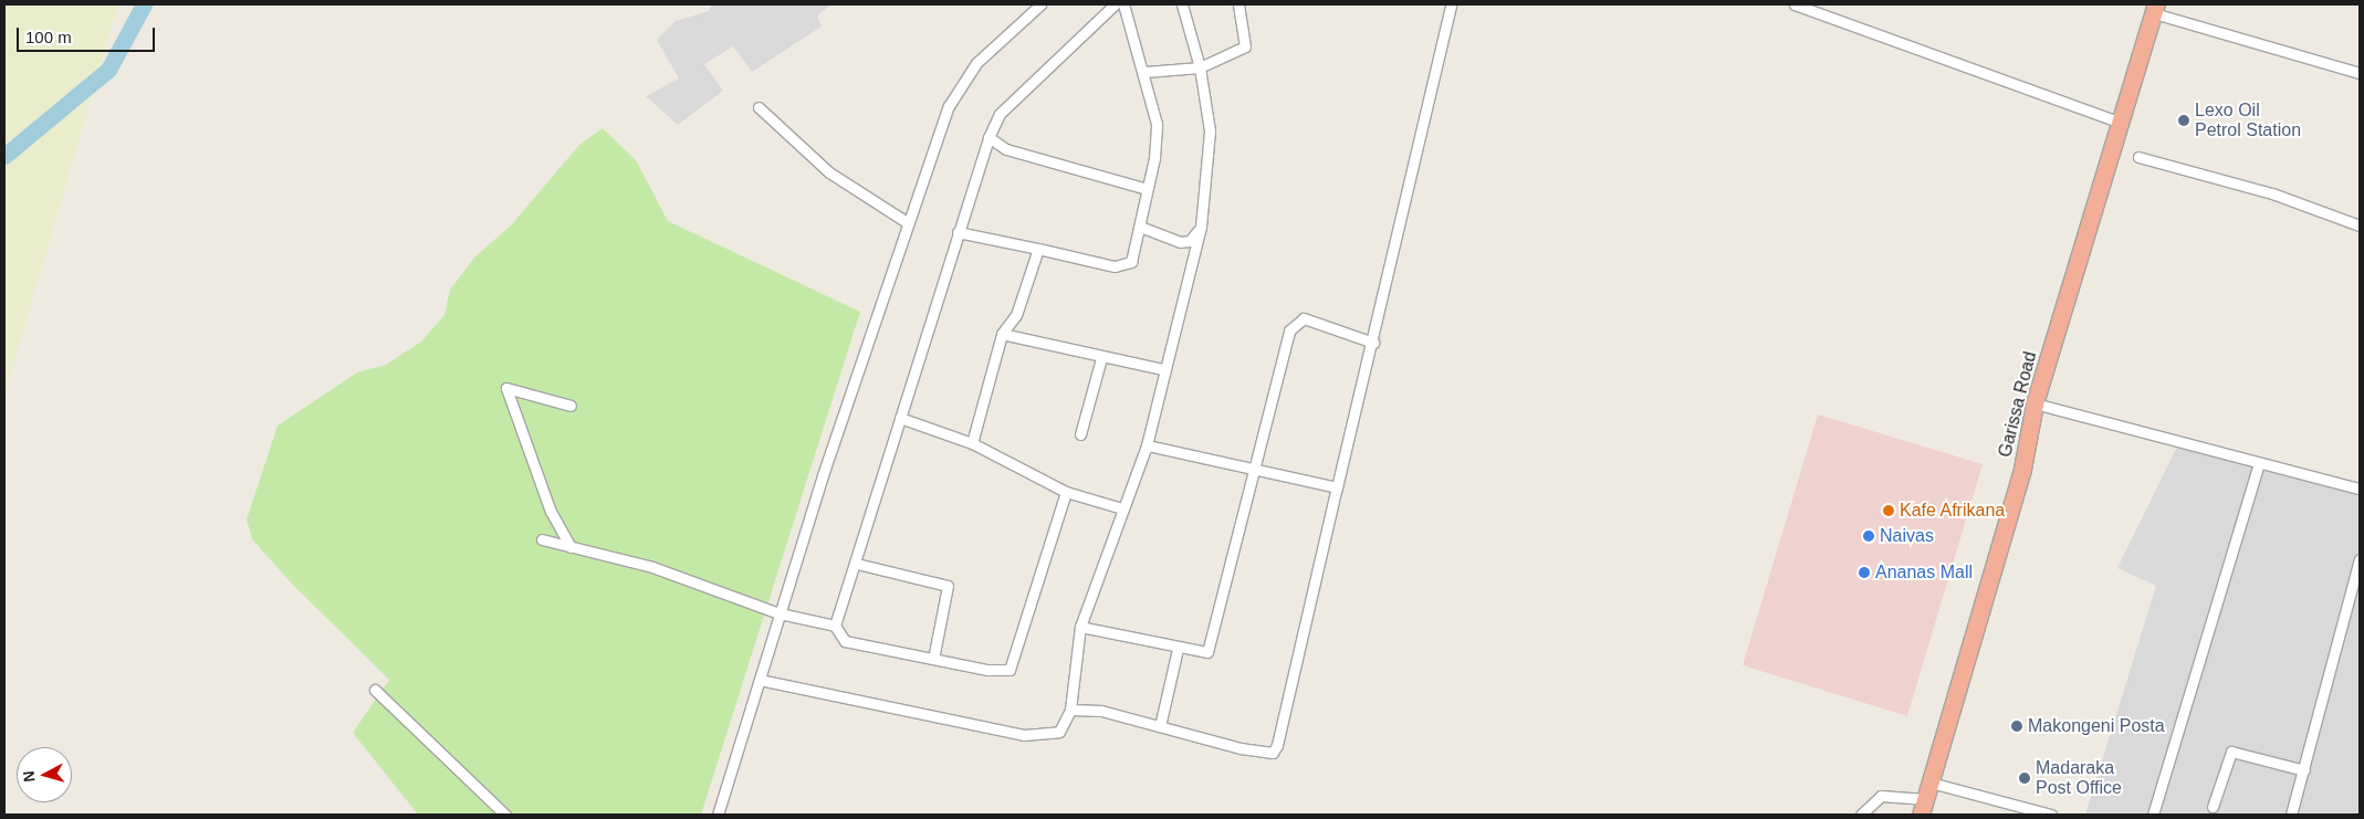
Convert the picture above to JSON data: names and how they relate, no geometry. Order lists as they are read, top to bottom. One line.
{"streets":{"highway":["Garissa Road"]},"places":["Lexo Oil Petrol Station","Kafe Afrikana","Naivas","Ananas Mall","Makongeni Posta","Madaraka Post Office"],"scale_bar":"100 m","north":"left"}
